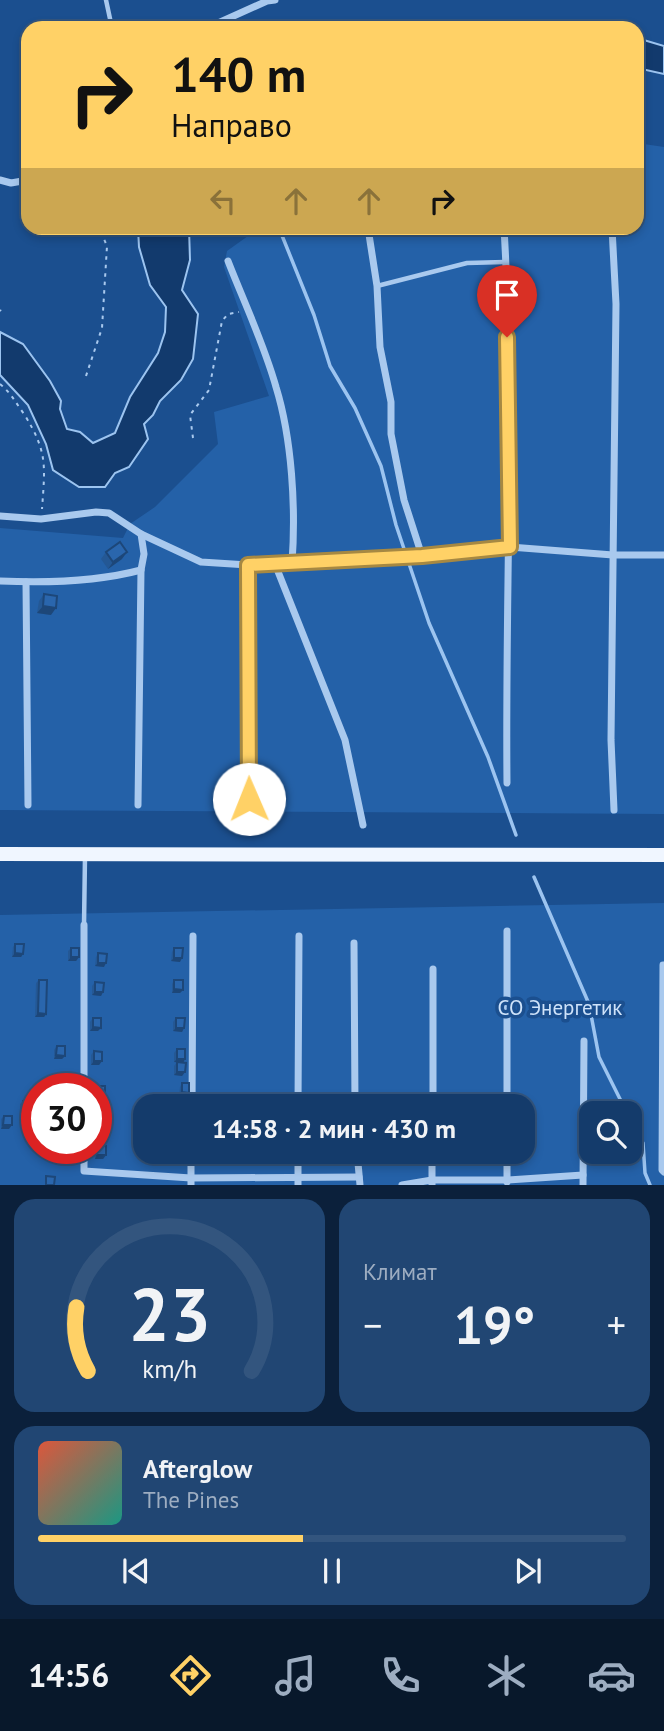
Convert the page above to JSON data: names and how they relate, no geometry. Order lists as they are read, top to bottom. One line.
{"parks":["СО Энергетик"],"page":{"turn":["140 m","Направо"],"limit":"30","trip":"14:58 · 2 мин · 430 m","tile":"Климат","heat":["−","19°","+"],"song":["Afterglow","The Pines"],"tabs":"14:56","gauge":["23","km/h"]}}
